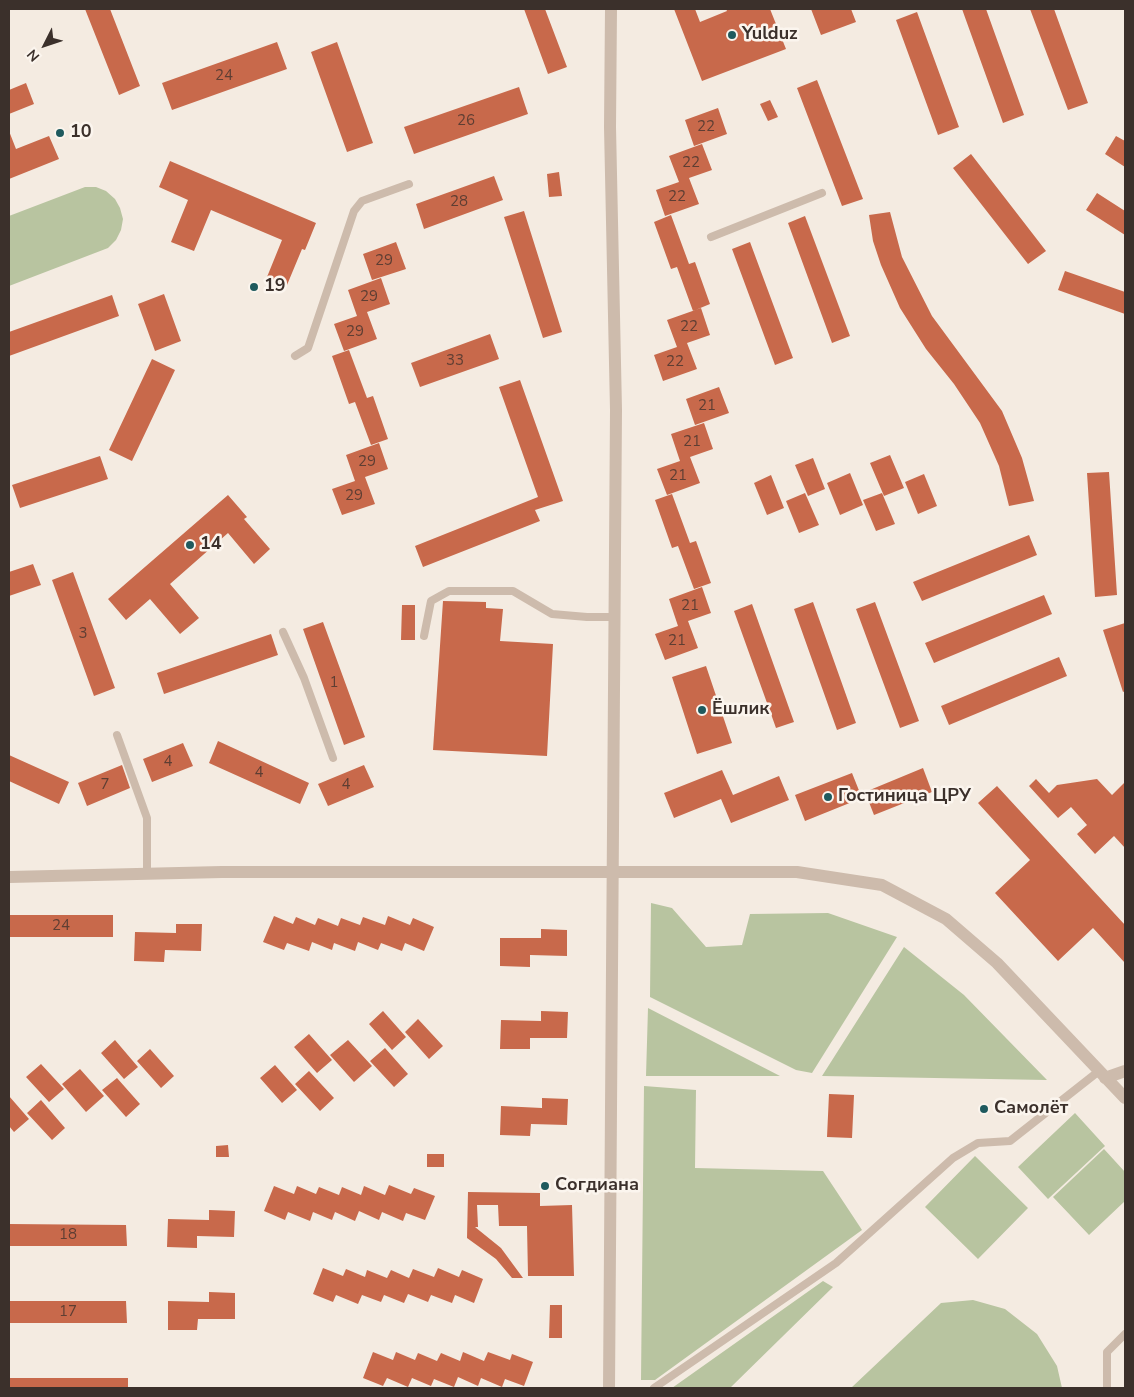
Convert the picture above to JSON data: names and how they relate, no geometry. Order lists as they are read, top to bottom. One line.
{"places":["Yulduz","10","19","14","Ёшлик","Гостиница ЦРУ","Самолёт","Согдиана"],"house_numbers":["24","26","22","22","22","28","29","29","22","29","33","22","21","21","29","21","29","21","3","21","1","4","4","7","4","24","18","17"],"north":"bottom left"}
